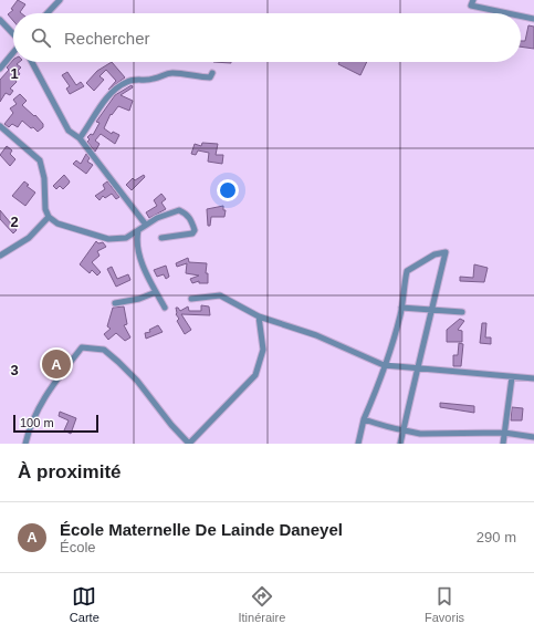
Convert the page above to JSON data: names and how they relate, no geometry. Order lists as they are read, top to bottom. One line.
{"scale_bar":"100 m","page":{"search":"Rechercher","pins":"A","scale":"100 m","heading":"À proximité","list":[{"mark":"A","name":"École Maternelle De Lainde Daneyel","note":"École","value":"290 m"}],"nav":["Carte","Itinéraire","Favoris"]},"grid":{"rows":["1","2","3"]}}
